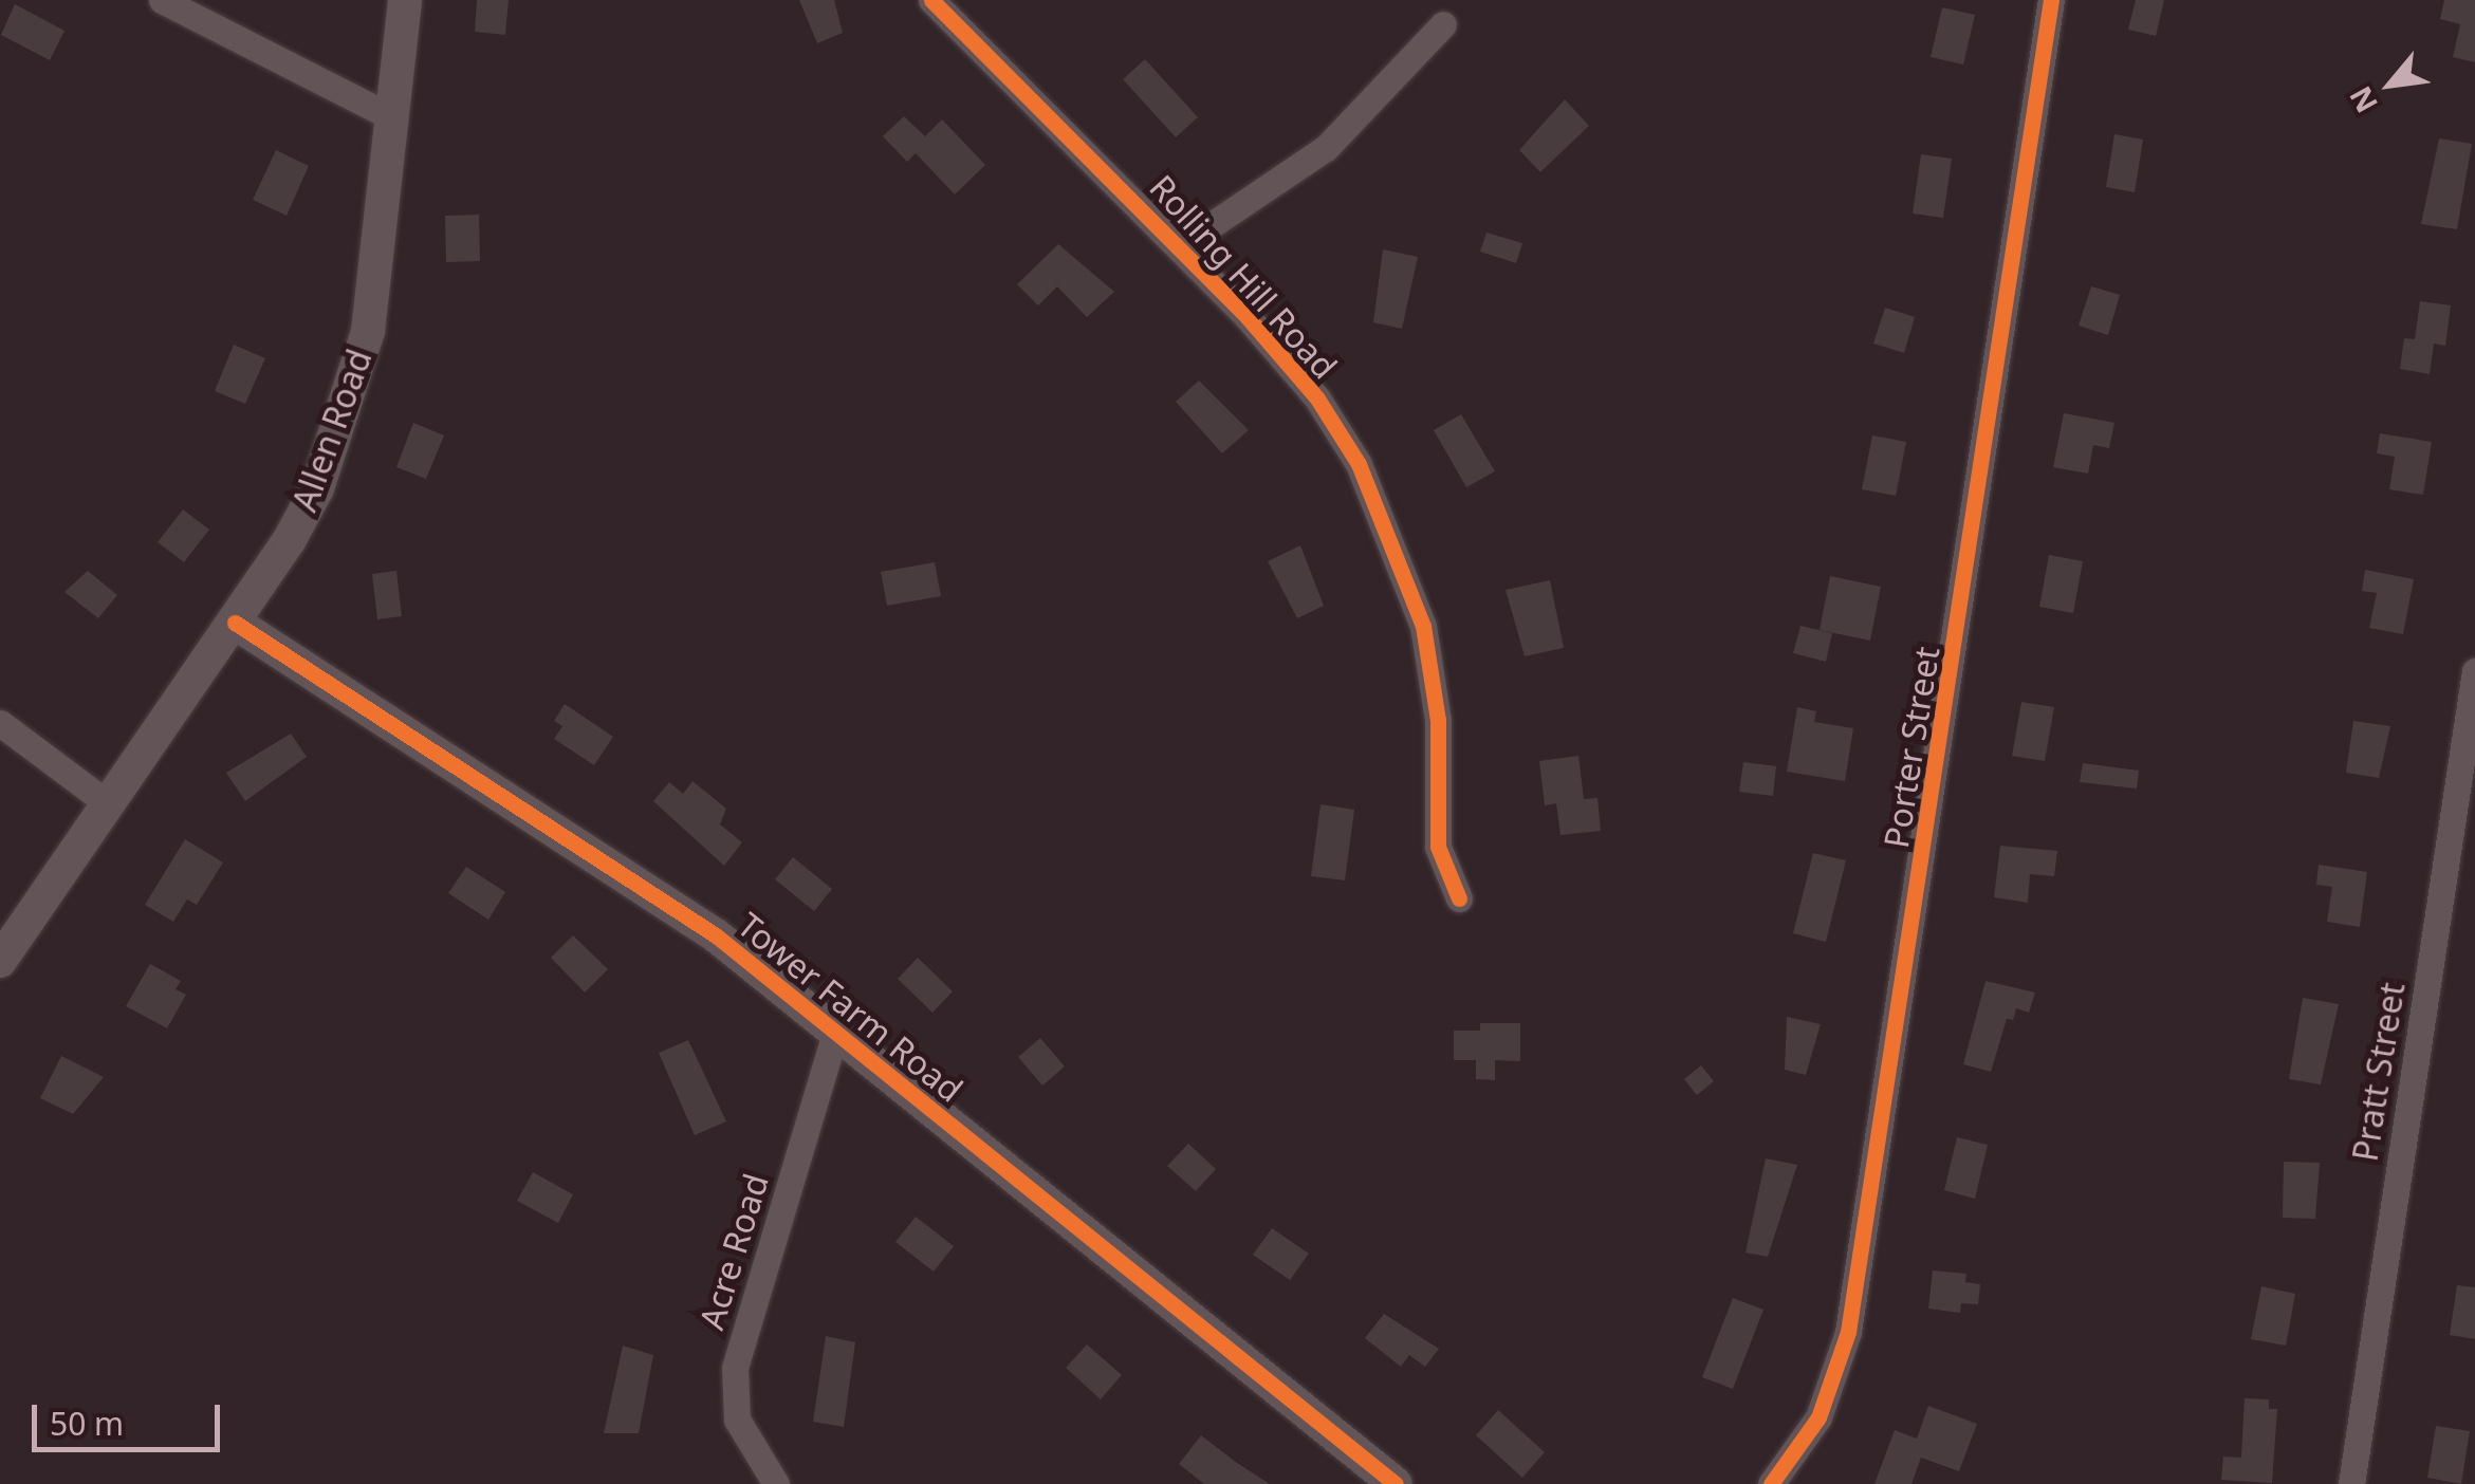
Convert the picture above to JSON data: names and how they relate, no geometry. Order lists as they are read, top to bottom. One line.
{"streets":{"street":["Rolling Hill Road","Allen Road","Porter Street","Tower Farm Road","Pratt Street","Acre Road"]},"crossings":[["Allen Road","Tower Farm Road"],["Tower Farm Road","Acre Road"]],"scale_bar":"50 m","north":"bottom left"}
